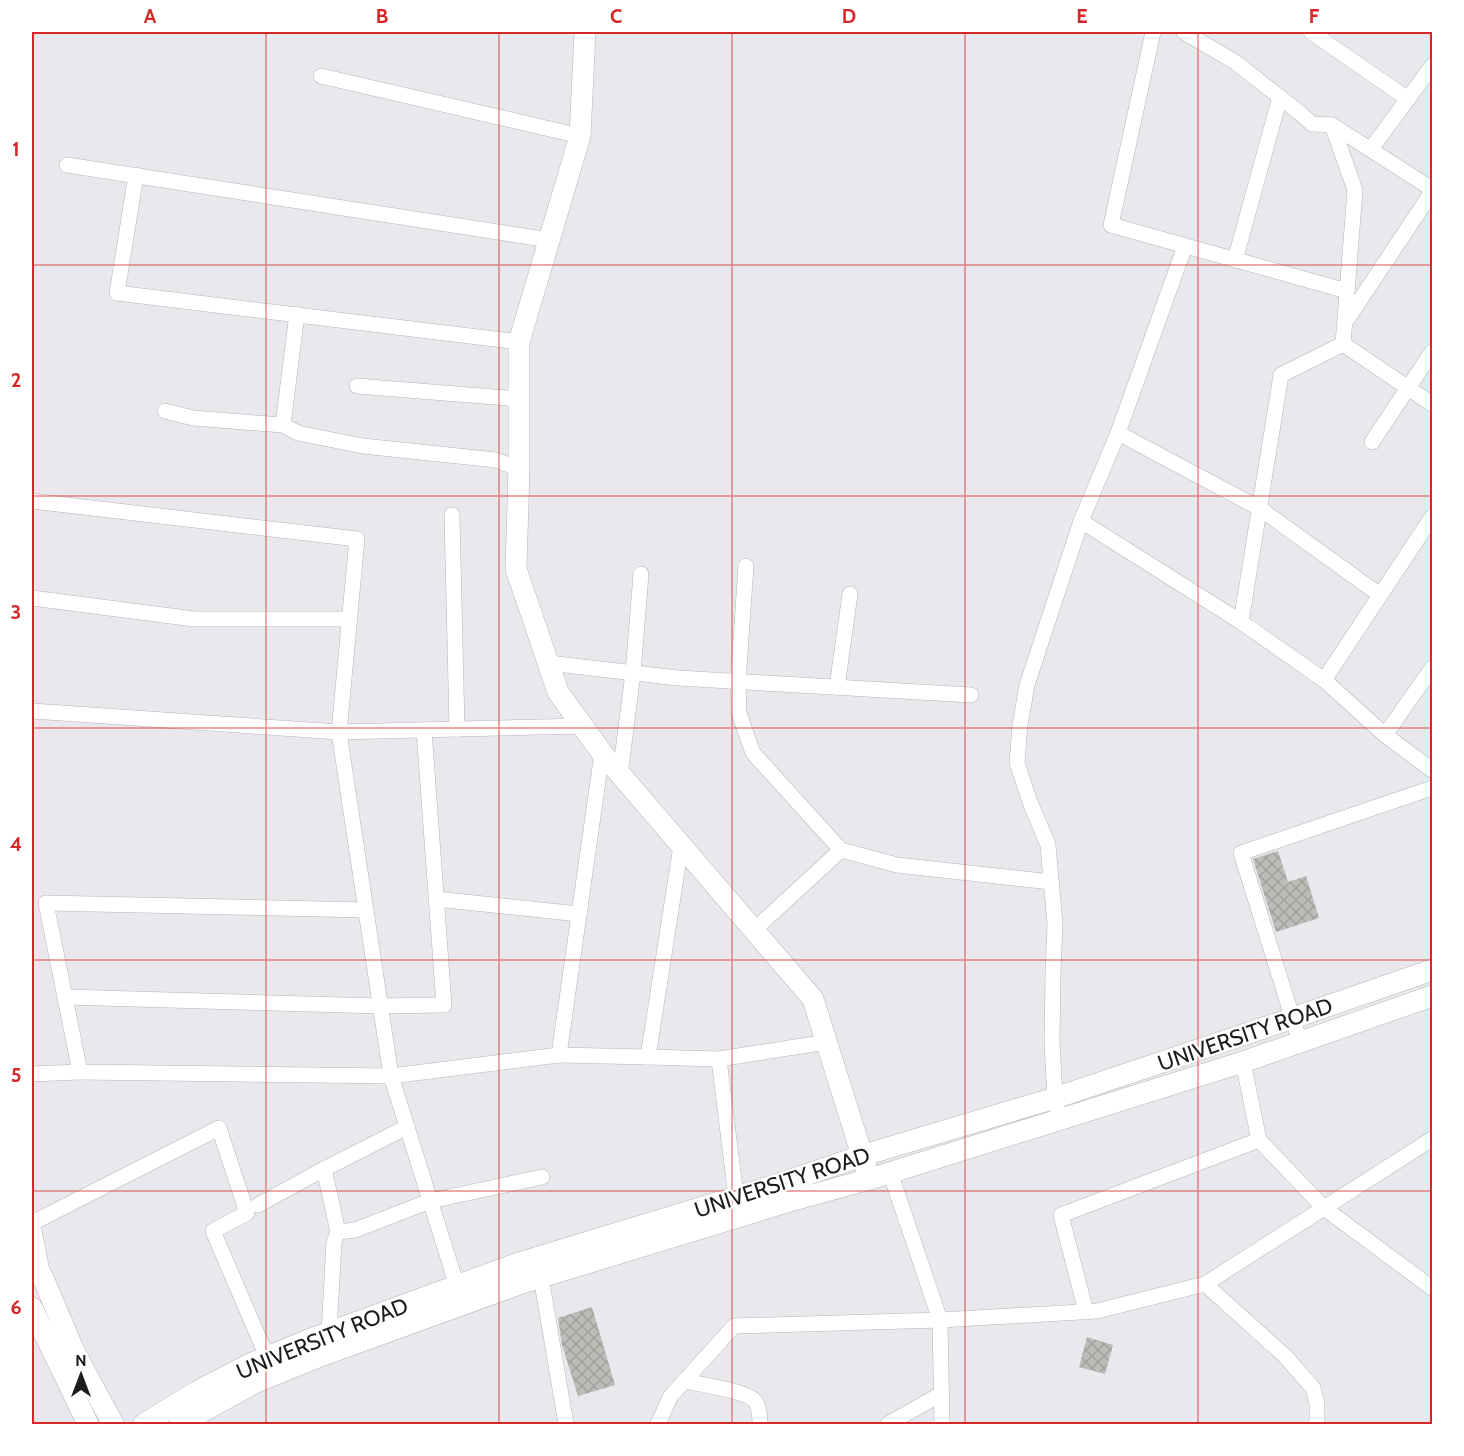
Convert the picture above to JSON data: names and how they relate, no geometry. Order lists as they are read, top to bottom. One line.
{"streets":{"street":["UNIVERSITY ROAD"]},"north":"top","grid":{"columns":["A","B","C","D","E","F"],"rows":["1","2","3","4","5","6"]}}
